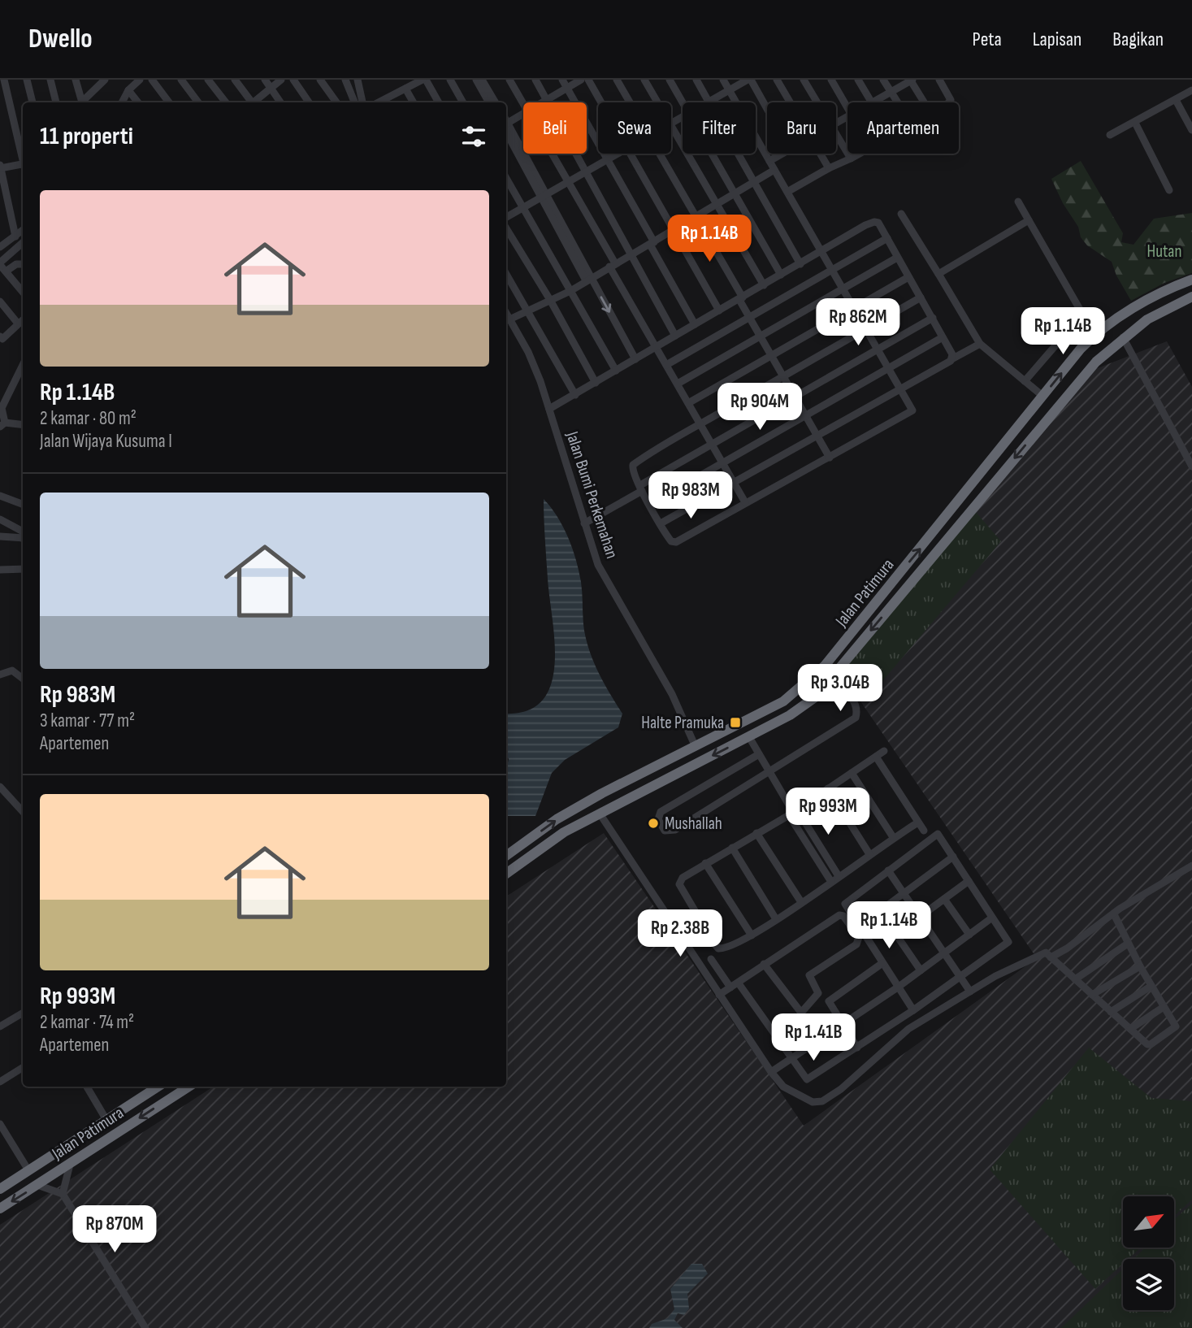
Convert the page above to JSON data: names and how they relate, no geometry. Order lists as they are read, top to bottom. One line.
{"streets":{"highway":["Jalan Patimura"],"street":["Jalan Bumi Perkemahan"]},"crossings":[["Jalan Bumi Perkemahan","Jalan Patimura"]],"parks":["Hutan"],"places":{"transit":["Halte Pramuka"],"other":["Mushallah"]},"north":"top right","page":{"header":"Dwello","nav":["Peta","Lapisan","Bagikan"],"chip":["Beli","Sewa","Filter","Baru","Apartemen"],"heading":"11 properti","list":[{"name":"Rp 1.14B","note":"2 kamar · 80 m² · Jalan Wijaya Kusuma I"},{"name":"Rp 983M","note":"3 kamar · 77 m² · Apartemen"},{"name":"Rp 993M","note":"2 kamar · 74 m² · Apartemen"}],"price":["Rp 1.14B","Rp 862M","Rp 1.14B","Rp 904M","Rp 983M","Rp 3.04B","Rp 993M","Rp 1.14B","Rp 2.38B","Rp 1.41B","Rp 870M"]}}
